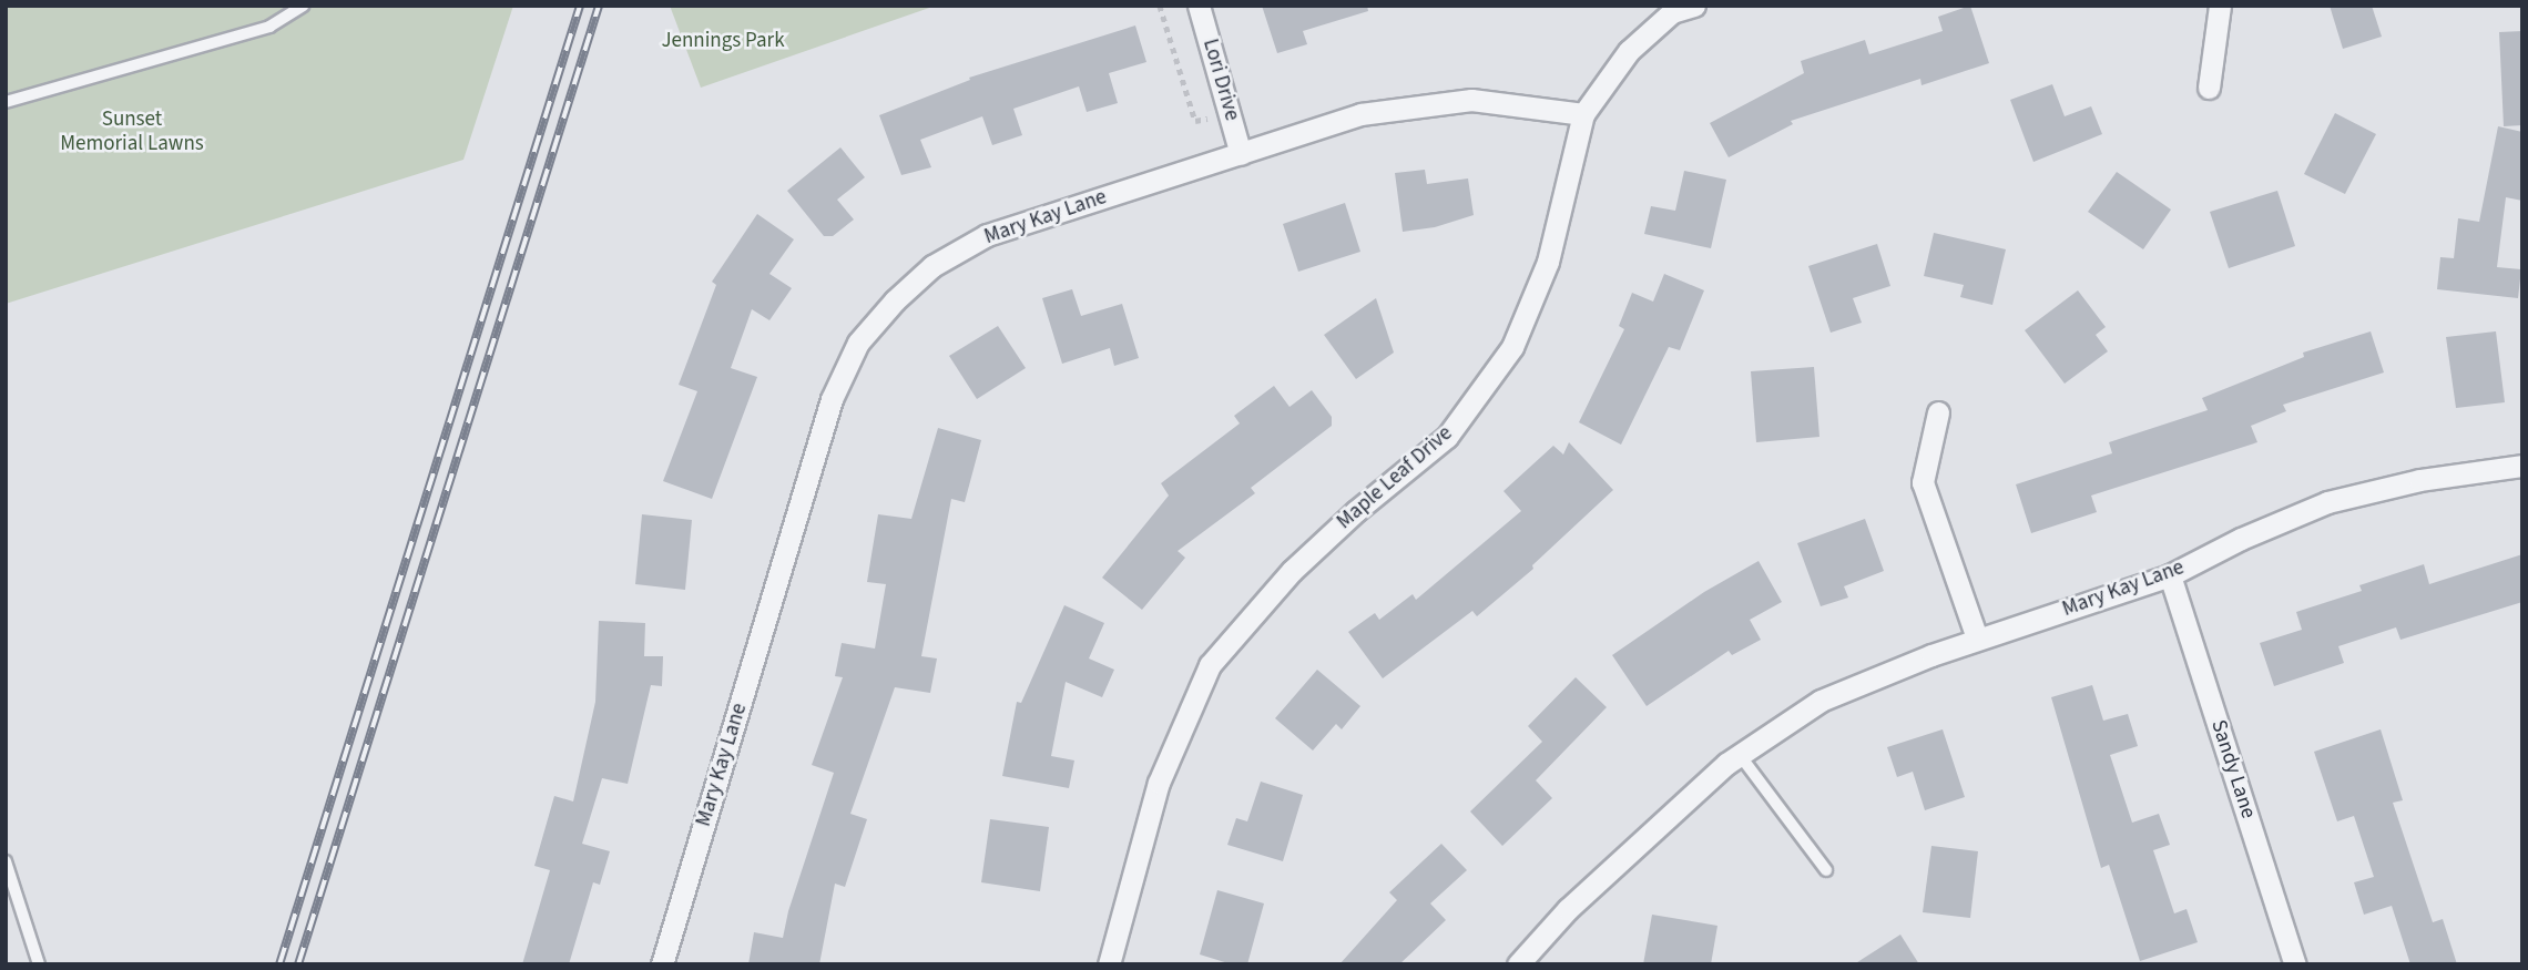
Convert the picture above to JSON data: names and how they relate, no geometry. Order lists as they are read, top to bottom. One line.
{"streets":{"street":["Lori Drive","Mary Kay Lane","Maple Leaf Drive","Sandy Lane"]},"crossings":[["Lori Drive","Mary Kay Lane"],["Mary Kay Lane","Maple Leaf Drive"],["Mary Kay Lane","Sandy Lane"]],"parks":["Jennings Park","Sunset Memorial Lawns"]}
